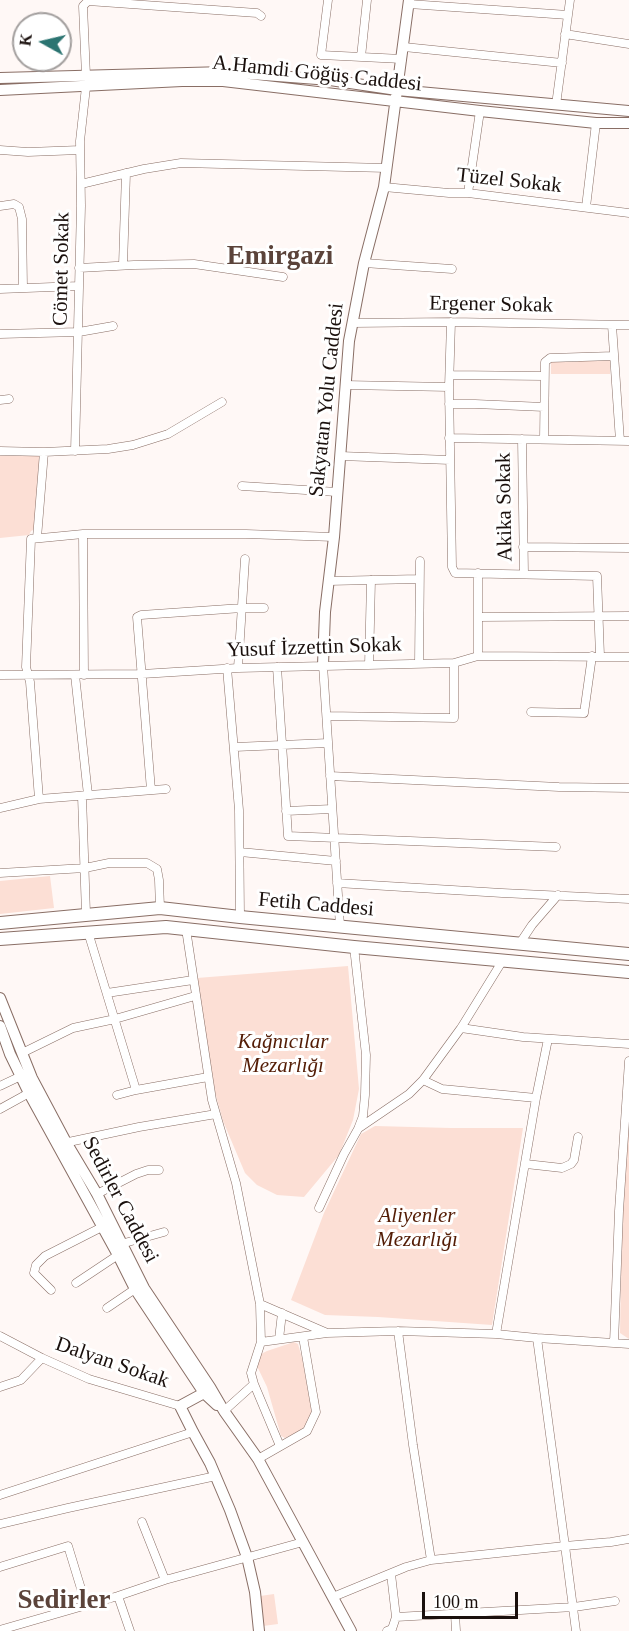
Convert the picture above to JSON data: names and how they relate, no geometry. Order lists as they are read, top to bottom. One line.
{"streets":{"main road":["Fetih Caddesi"],"street":["A.Hamdi Göğüş Caddesi","Tüzel Sokak","Cömet Sokak","Ergener Sokak","Sakyatan Yolu Caddesi","Akika Sokak","Yusuf İzzettin Sokak","Sedirler Caddesi","Dalyan Sokak"]},"crossings":[["A.Hamdi Göğüş Caddesi","Cömet Sokak"],["A.Hamdi Göğüş Caddesi","Sakyatan Yolu Caddesi"],["Tüzel Sokak","Sakyatan Yolu Caddesi"],["Ergener Sokak","Sakyatan Yolu Caddesi"],["Sakyatan Yolu Caddesi","Yusuf İzzettin Sokak"]],"districts":["Emirgazi","Sedirler"],"parks":["Kağnıcılar Mezarlığı","Aliyenler Mezarlığı"],"scale_bar":"100 m","north":"left"}
